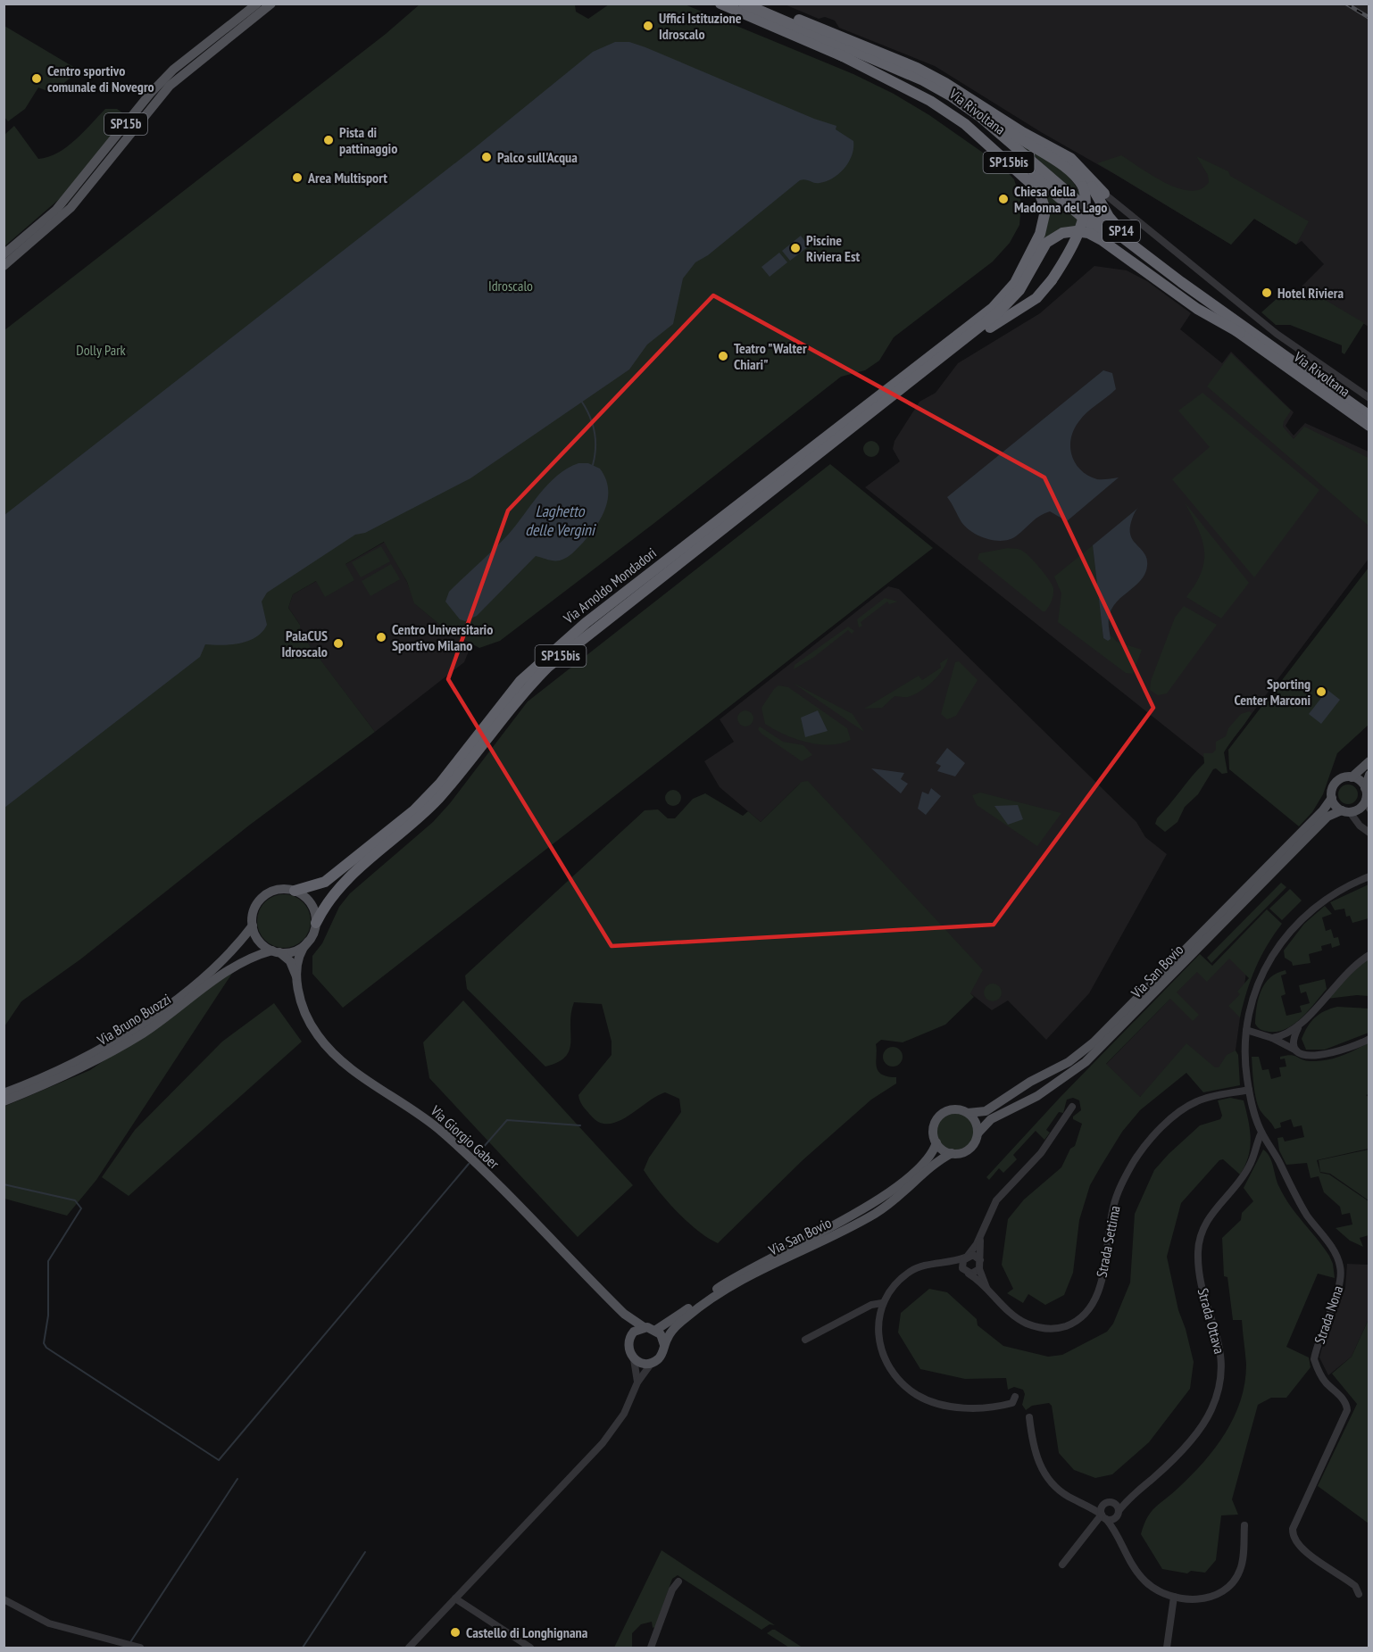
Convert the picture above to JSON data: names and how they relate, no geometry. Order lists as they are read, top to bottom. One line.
{"streets":{"highway":["Via Rivoltana","SP15bis","SP14","Via Arnoldo Mondadori"],"main road":["SP15b","Via San Bovio","Via Bruno Buozzi","Via Giorgio Gaber"],"street":["Strada Settima","Strada Nona","Strada Ottava"]},"crossings":[["Via Rivoltana","SP15bis"],["Via Rivoltana","SP14"],["Via Rivoltana","Via Arnoldo Mondadori"],["SP15bis","SP14"],["SP15bis","Via Arnoldo Mondadori"],["SP15bis","Via Bruno Buozzi"],["SP15bis","Via Giorgio Gaber"],["Via Arnoldo Mondadori","Via Bruno Buozzi"],["Via Arnoldo Mondadori","Via Giorgio Gaber"],["Via San Bovio","Via Giorgio Gaber"],["Via Bruno Buozzi","Via Giorgio Gaber"],["Strada Nona","Strada Ottava"]],"water":["Laghetto delle Vergini"],"parks":["Idroscalo","Dolly Park"],"places":["Uffici Istituzione Idroscalo","Centro sportivo comunale di Novegro","Pista di pattinaggio","Palco sull'Acqua","Area Multisport","Chiesa della Madonna del Lago","Piscine Riviera Est","Hotel Riviera","Teatro \"Walter Chiari\"","Centro Universitario Sportivo Milano","PalaCUS Idroscalo","Sporting Center Marconi","Castello di Longhignana"]}
